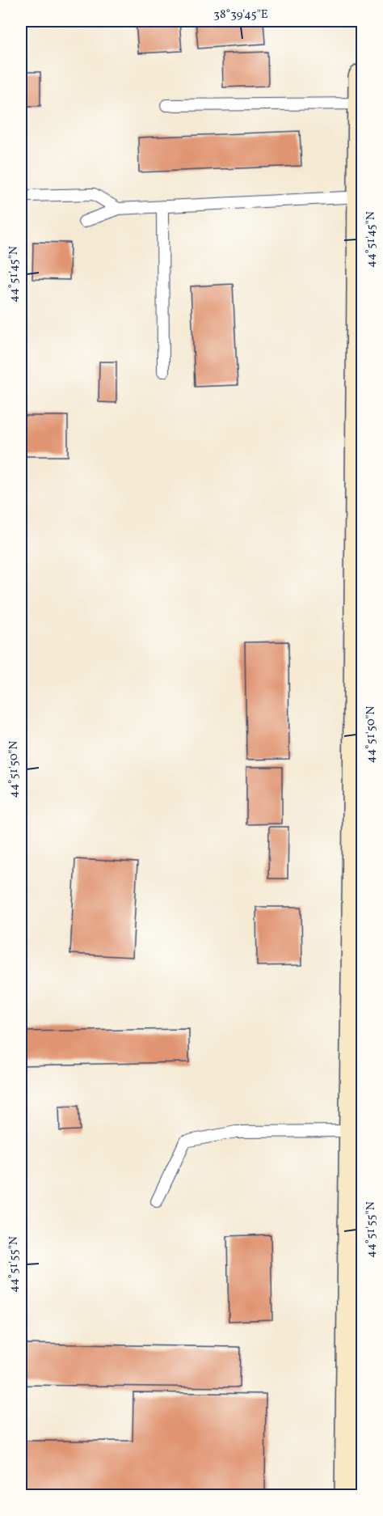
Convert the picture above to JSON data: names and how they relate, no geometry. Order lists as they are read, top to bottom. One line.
{"coordinates":["38°39'45\"E","44°51'45\"N","44°51'50\"N","44°51'55\"N"]}
